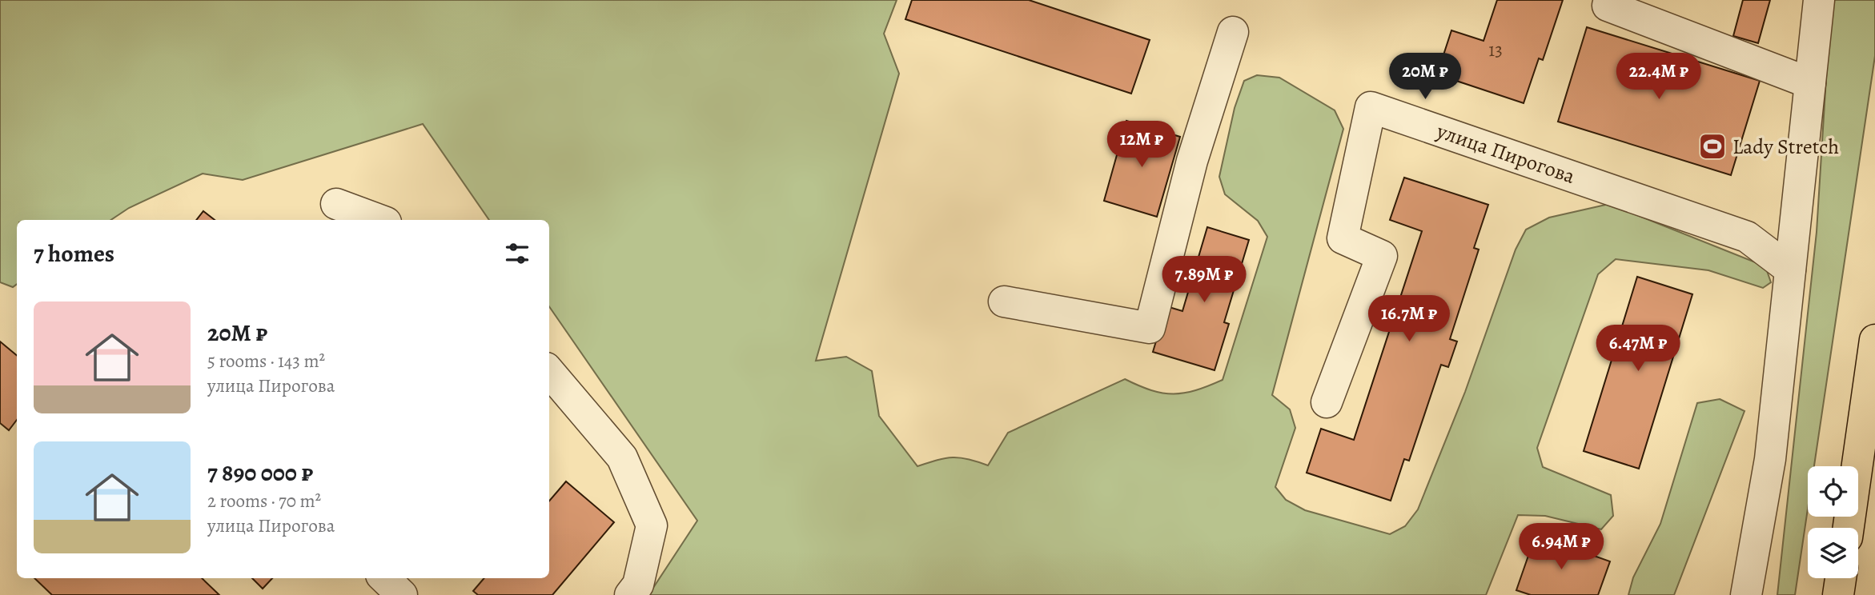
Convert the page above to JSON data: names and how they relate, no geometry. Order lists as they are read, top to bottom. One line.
{"streets":{"street":["улица Пирогова"]},"places":{"sports":["Lady Stretch"]},"house_numbers":["13"],"page":{"price":["20M ₽","22.4M ₽","12M ₽","7.89M ₽","16.7M ₽","6.47M ₽","6.94M ₽"],"heading":"7 homes","list":[{"name":"20M ₽","note":"5 rooms · 143 m² · улица Пирогова"},{"name":"7 890 000 ₽","note":"2 rooms · 70 m² · улица Пирогова"}]}}
